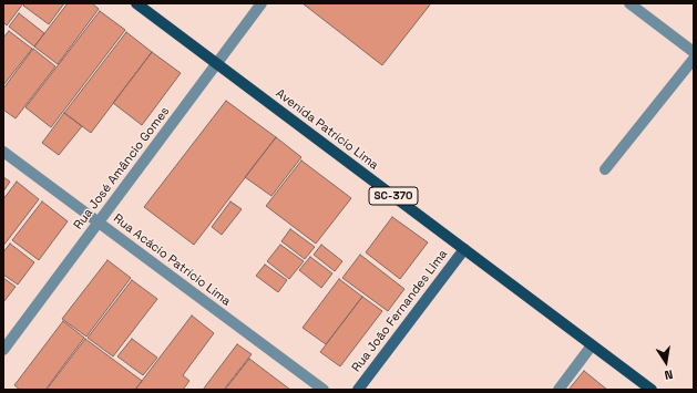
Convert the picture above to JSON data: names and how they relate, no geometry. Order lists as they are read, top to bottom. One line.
{"streets":{"main road":["Avenida Patrício Lima","SC-370"],"street":["Rua José Amâncio Gomes","Rua Acácio Patrício Lima","Rua João Fernandes Lima"]},"crossings":[["Avenida Patrício Lima","Rua José Amâncio Gomes"],["Avenida Patrício Lima","Rua João Fernandes Lima"],["Rua José Amâncio Gomes","Rua Acácio Patrício Lima"]],"north":"bottom"}
